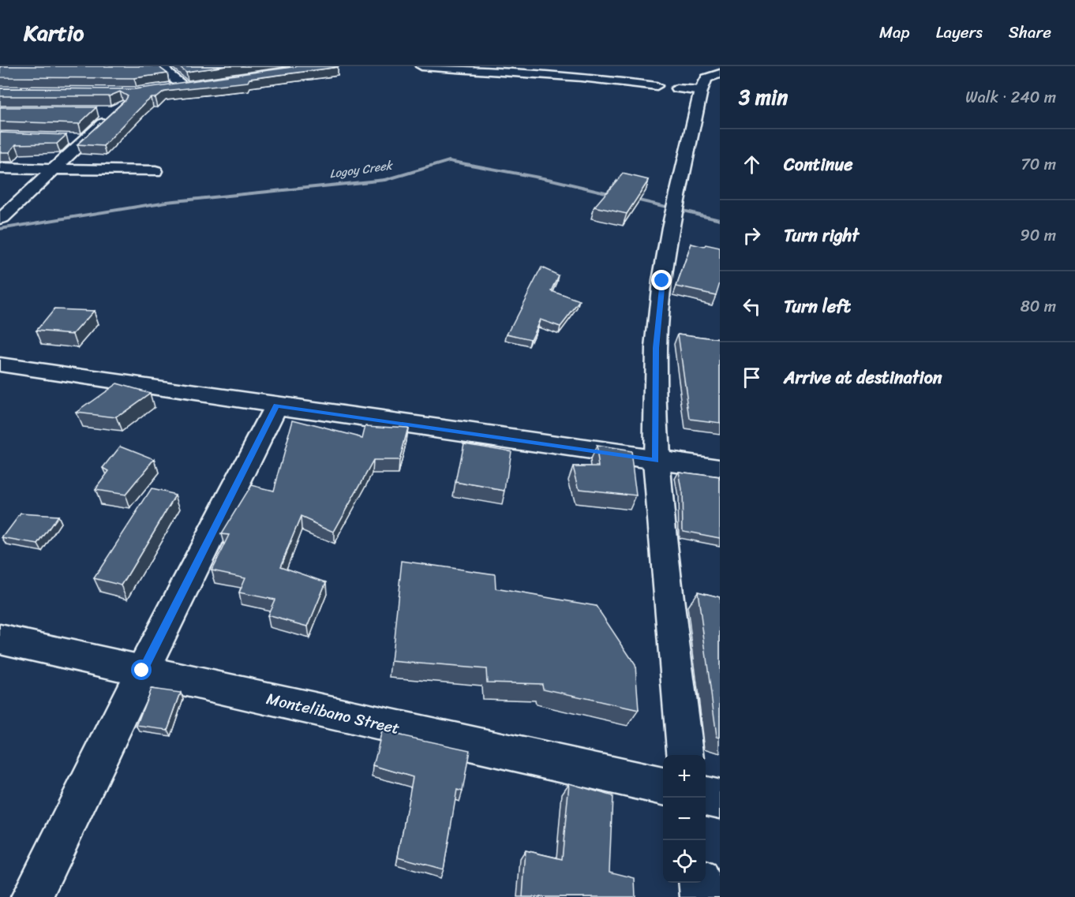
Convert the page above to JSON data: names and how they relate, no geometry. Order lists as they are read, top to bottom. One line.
{"streets":{"street":["Montelibano Street"]},"water":["Logoy Creek"],"page":{"header":"Kartio","nav":["Map","Layers","Share"],"heading":["3 min","Walk · 240 m"],"list":[["Continue","70 m"],["Turn right","90 m"],["Turn left","80 m"],"Arrive at destination"],"map_buttons":["+","−"]}}
